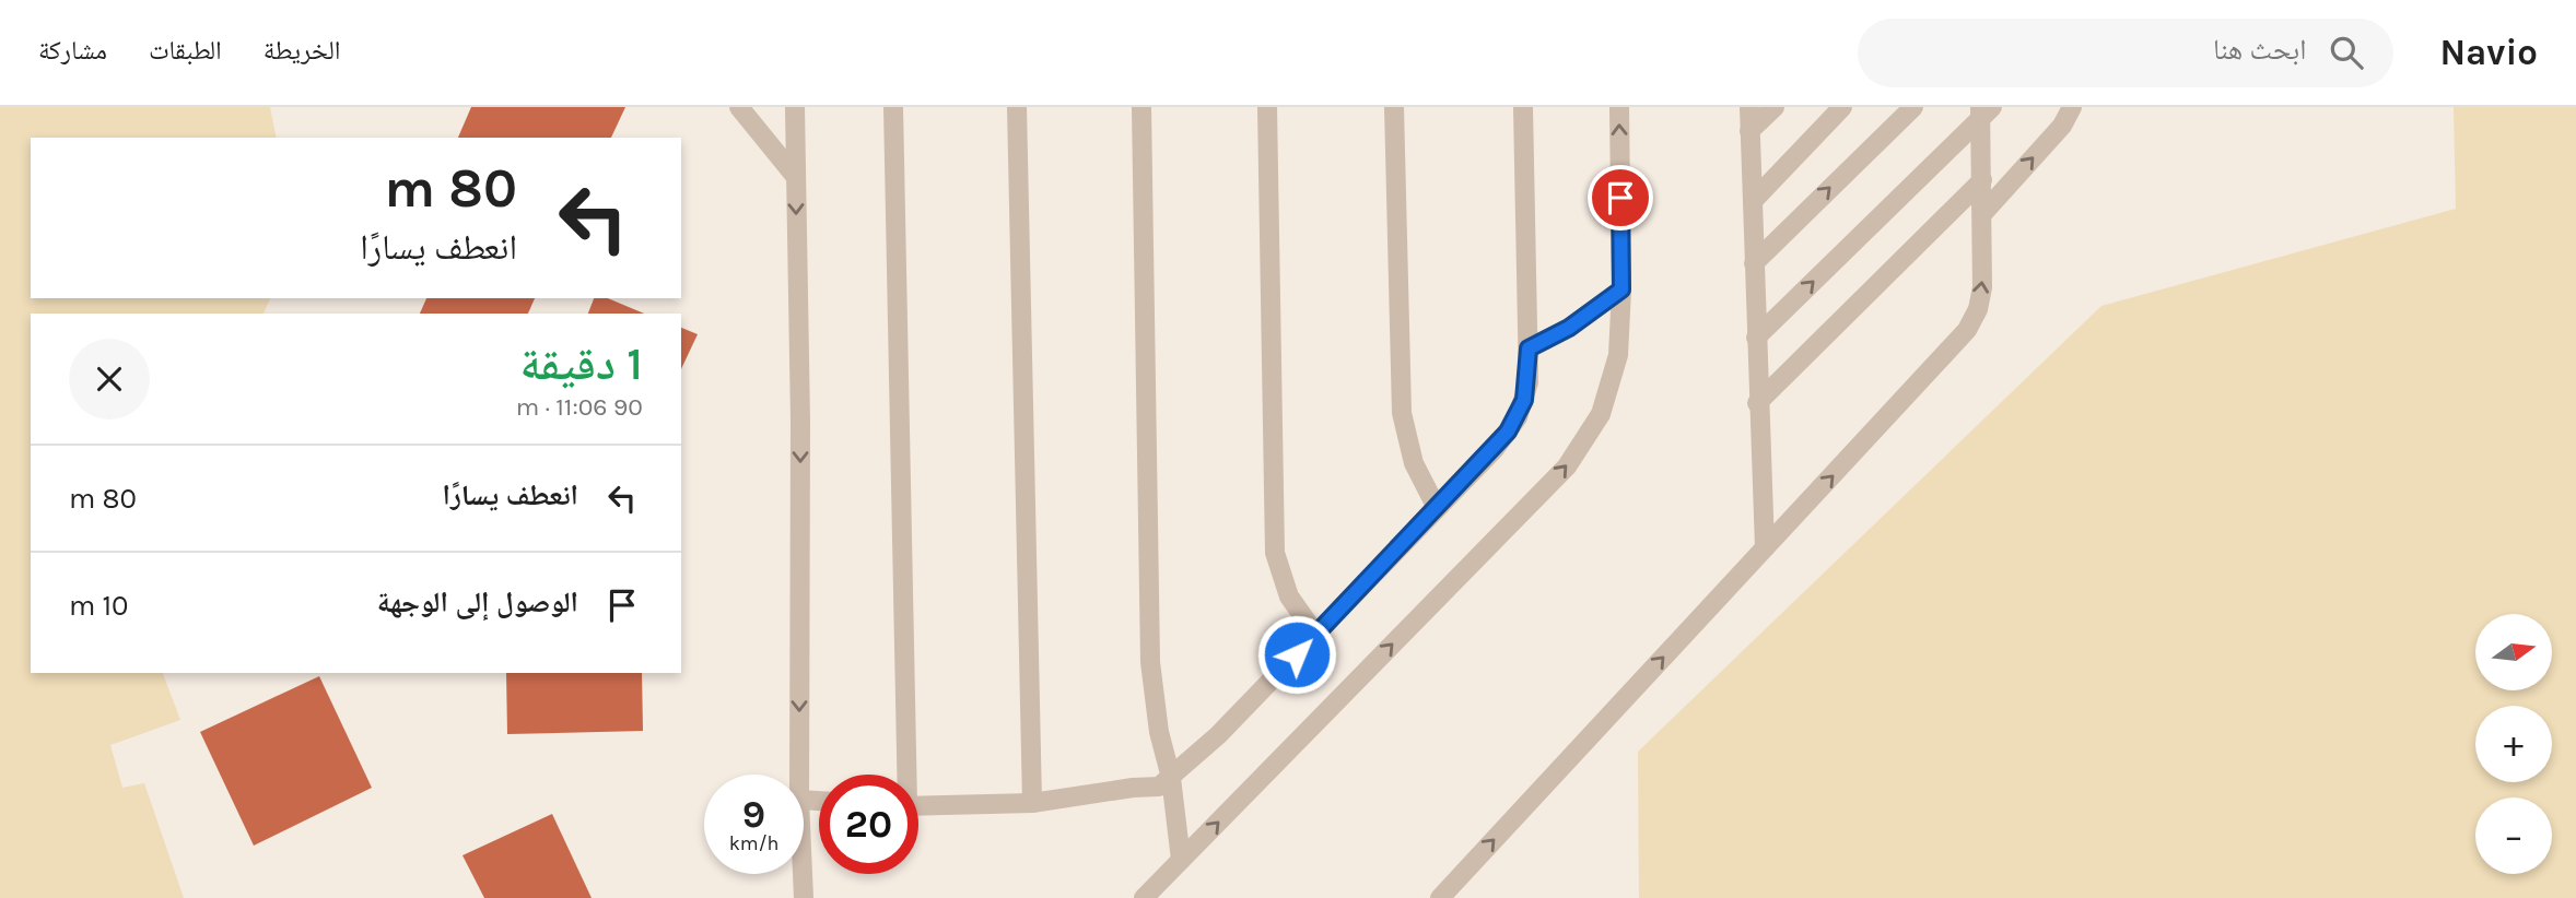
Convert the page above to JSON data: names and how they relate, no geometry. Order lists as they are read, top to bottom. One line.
{"north":"right","page":{"header":"Navio","search":"ابحث هنا","nav":["الخريطة","الطبقات","مشاركة"],"turn":["80 m","انعطف يسارًا"],"heading":["1 دقيقة","90 m · 11:06"],"list":[{"name":"انعطف يسارًا","value":"80 m"},{"name":"الوصول إلى الوجهة","value":"10 m"}],"map_buttons":["+","−"],"speed":"9 km/h","limit":"20"}}
